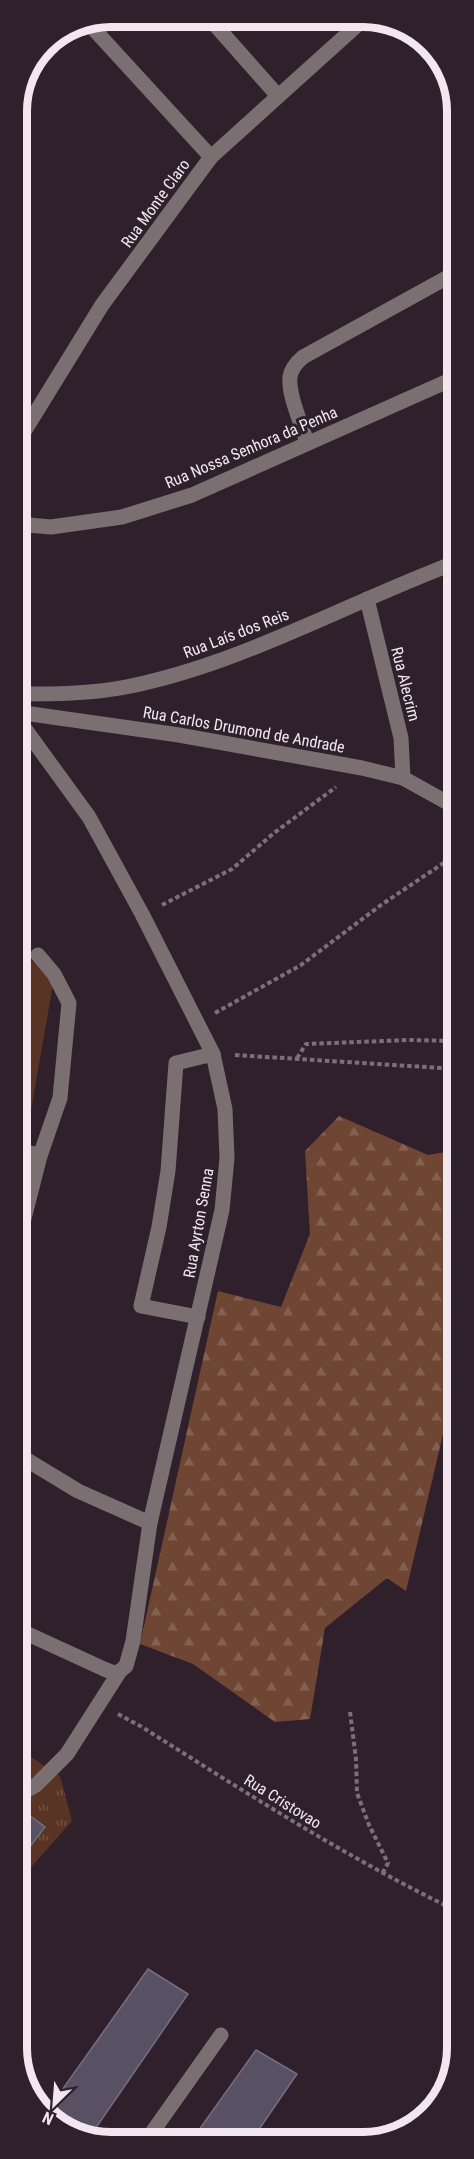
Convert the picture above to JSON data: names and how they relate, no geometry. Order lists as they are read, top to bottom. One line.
{"streets":{"street":["Rua Monte Claro","Rua Nossa Senhora da Penha","Rua Laís dos Reis","Rua Alecrim","Rua Carlos Drumond de Andrade","Rua Ayrton Senna"],"path":["Rua Cristovao"]},"crossings":[["Rua Laís dos Reis","Rua Alecrim"],["Rua Alecrim","Rua Carlos Drumond de Andrade"],["Rua Ayrton Senna","Rua Cristovao"]],"north":"bottom left"}
